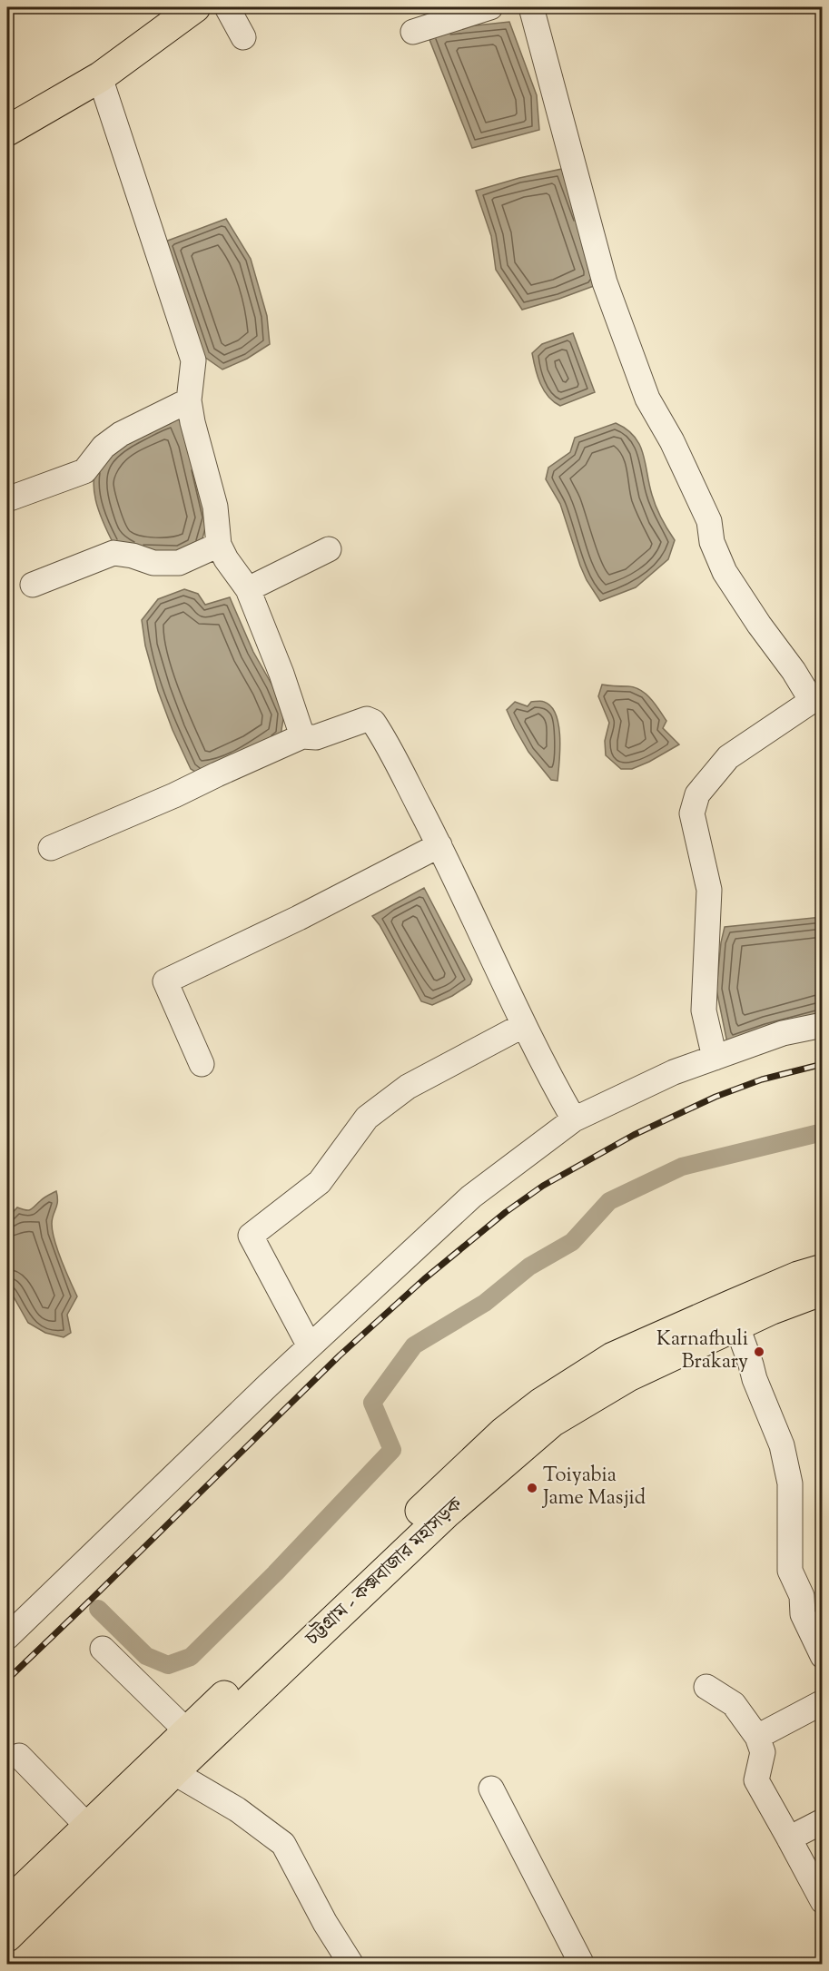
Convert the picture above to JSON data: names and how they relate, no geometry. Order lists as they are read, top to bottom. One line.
{"streets":{"main road":["চট্টগ্রাম - কক্সবাজার মহাসড়ক"]},"places":["Karnafhuli Brakary","Toiyabia Jame Masjid"]}
